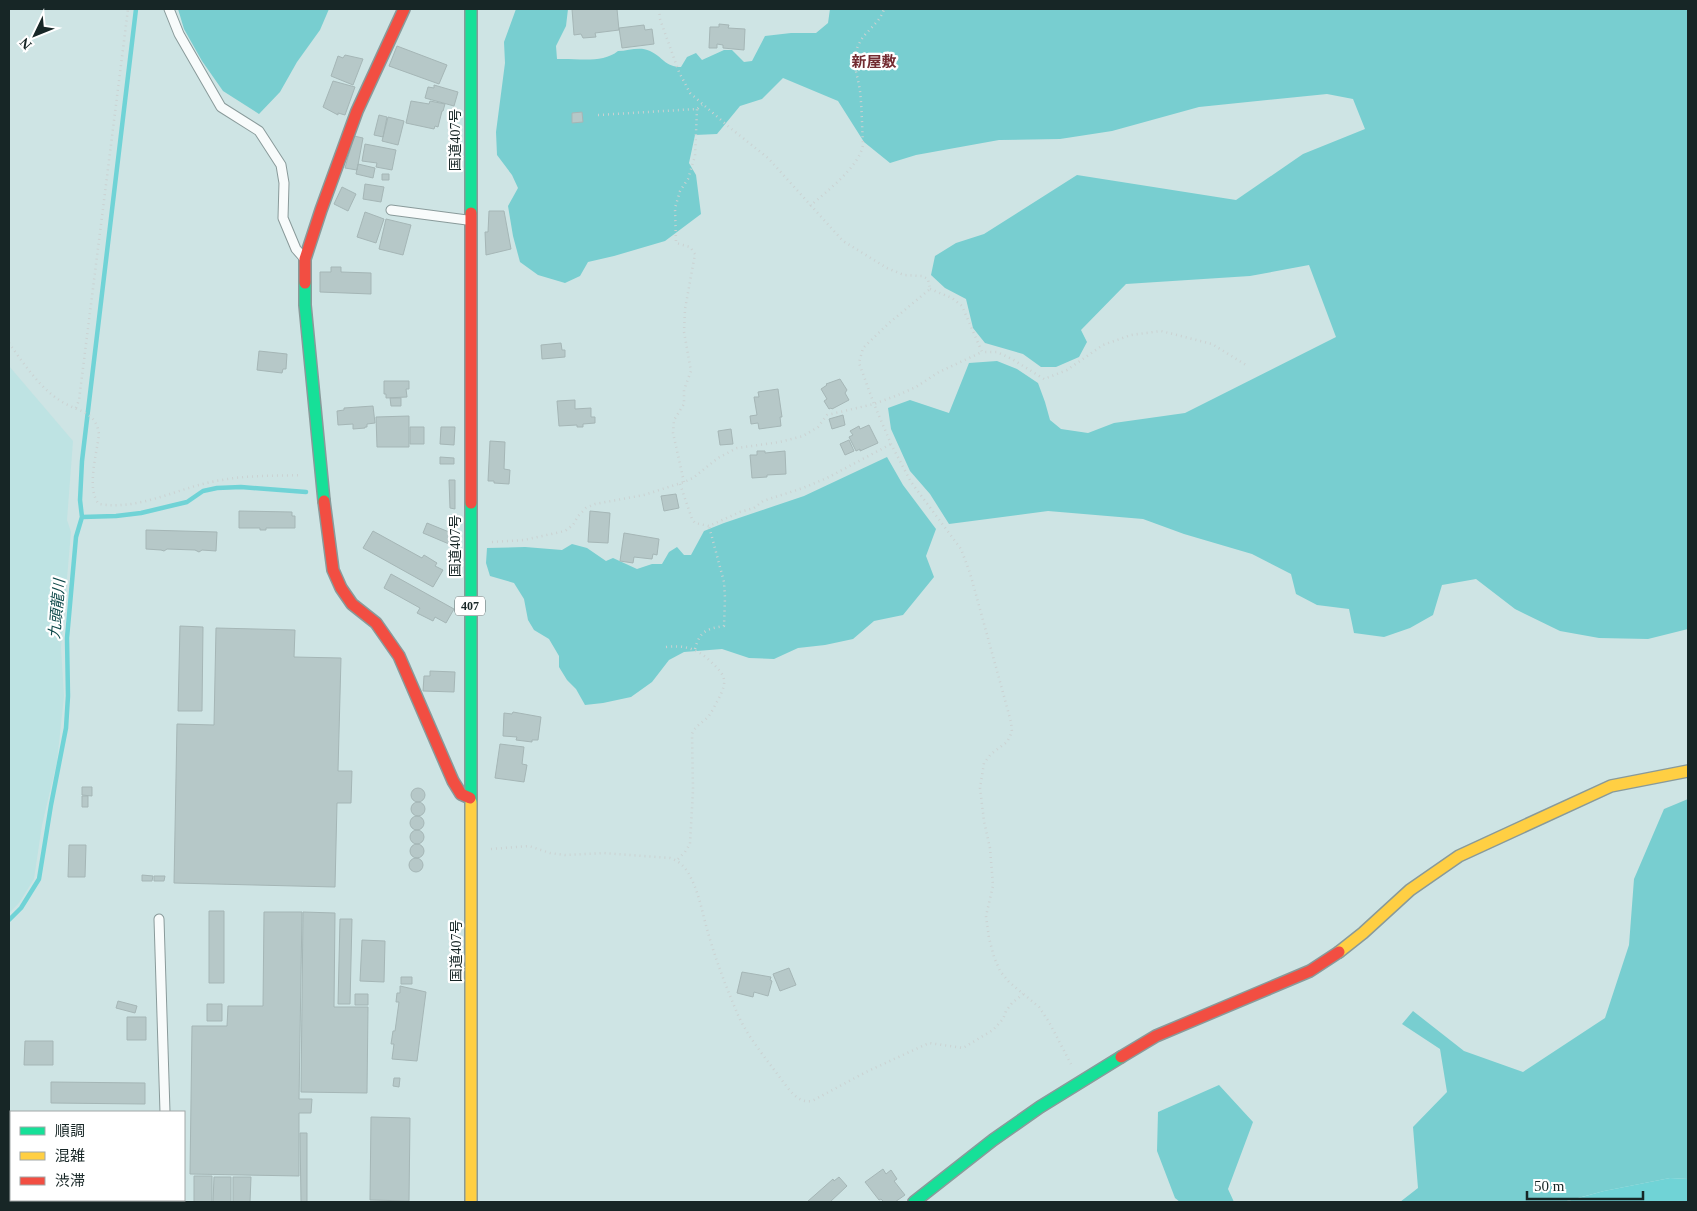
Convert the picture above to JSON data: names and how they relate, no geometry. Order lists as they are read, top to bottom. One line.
{"streets":{"main road":["国道407号","407"]},"districts":["新屋敷"],"water":["九頭龍川"],"legend":["順調","混雑","渋滞"],"scale_bar":"50 m","north":"bottom left"}
